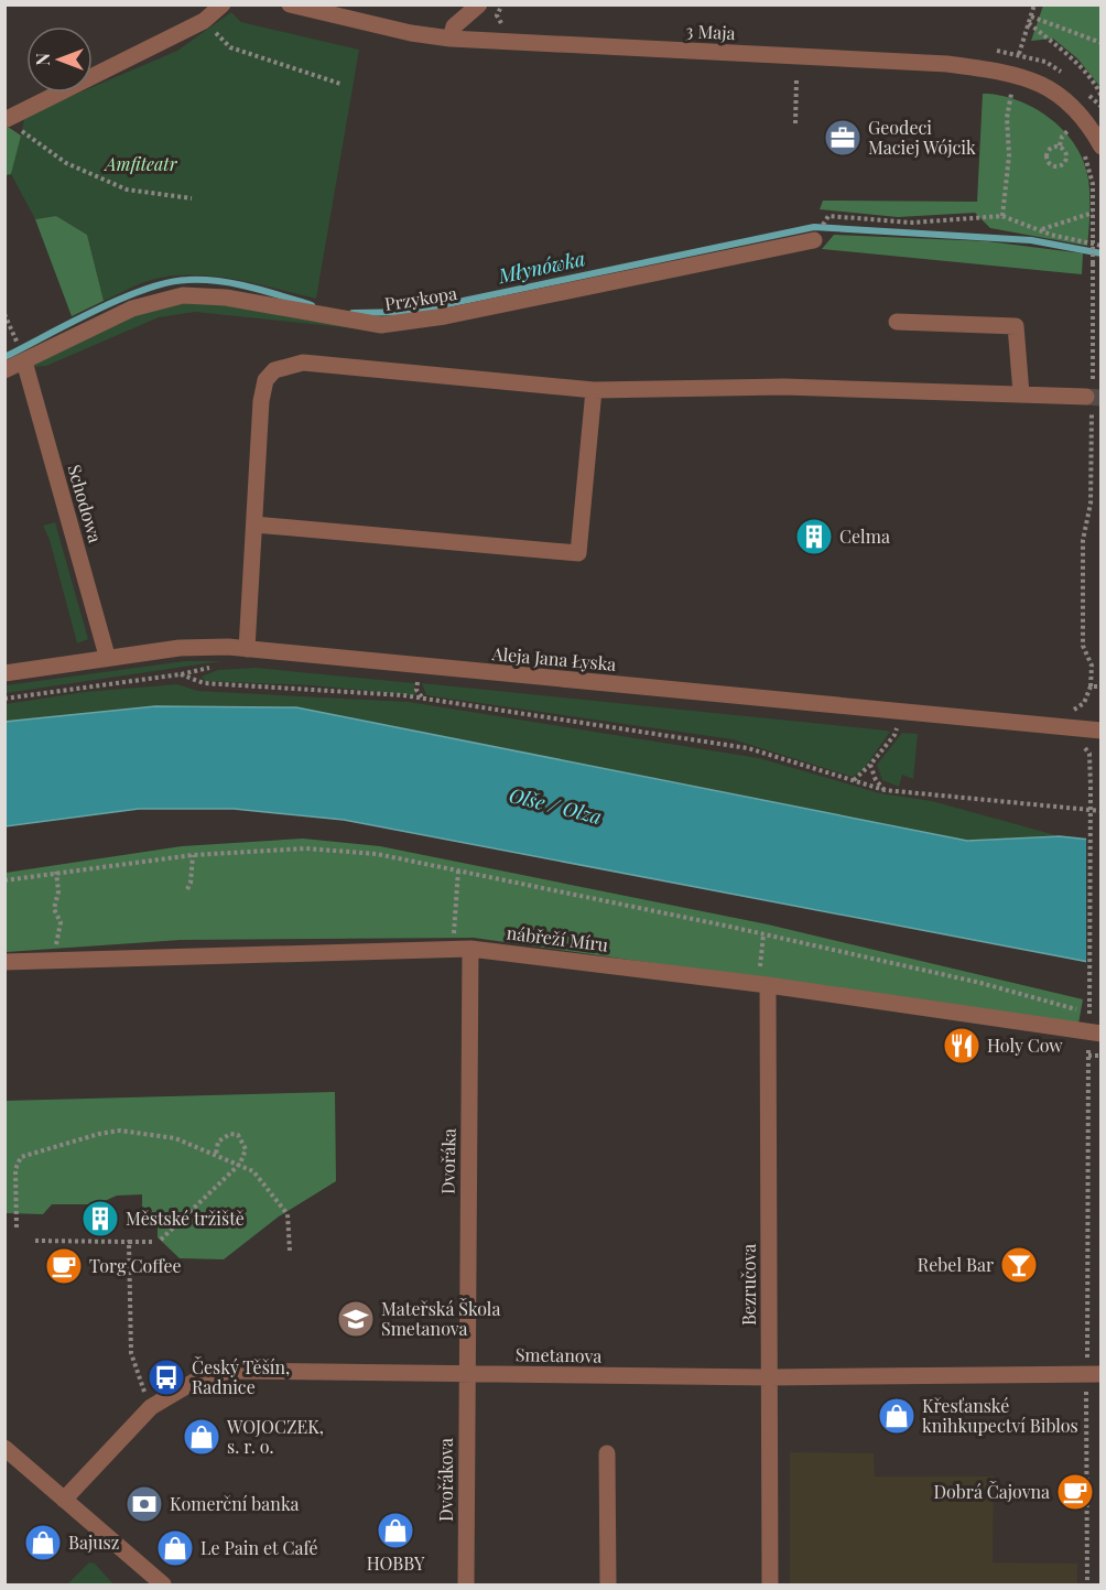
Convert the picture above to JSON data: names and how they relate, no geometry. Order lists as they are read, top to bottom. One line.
{"streets":{"street":["3 Maja","Przykopa","Schodowa","Aleja Jana Łyska","nábřeží Míru","Dvořáka","Bezručova","Smetanova","Dvořákova"]},"crossings":[["Przykopa","Schodowa"],["Schodowa","Aleja Jana Łyska"],["nábřeží Míru","Dvořáka"],["nábřeží Míru","Bezručova"],["Dvořáka","Smetanova"],["Dvořáka","Dvořákova"],["Bezručova","Smetanova"],["Smetanova","Dvořákova"]],"water":["Młynówka","Olše / Olza"],"parks":["Amfiteatr"],"places":{"office":["Geodeci Maciej Wójcik"],"building":["Celma","Městské tržiště"],"restaurant":["Holy Cow"],"bar":["Rebel Bar"],"cafe":["Torg Coffee","Dobrá Čajovna"],"school or university":["Mateřská Škola Smetanova"],"bus stop":["Český Těšín, Radnice"],"shop":["Křesťanské knihkupectví Biblos","WOJOCZEK, s. r. o.","HOBBY","Bajusz","Le Pain et Café"],"bank":["Komerční banka"]},"north":"left"}
